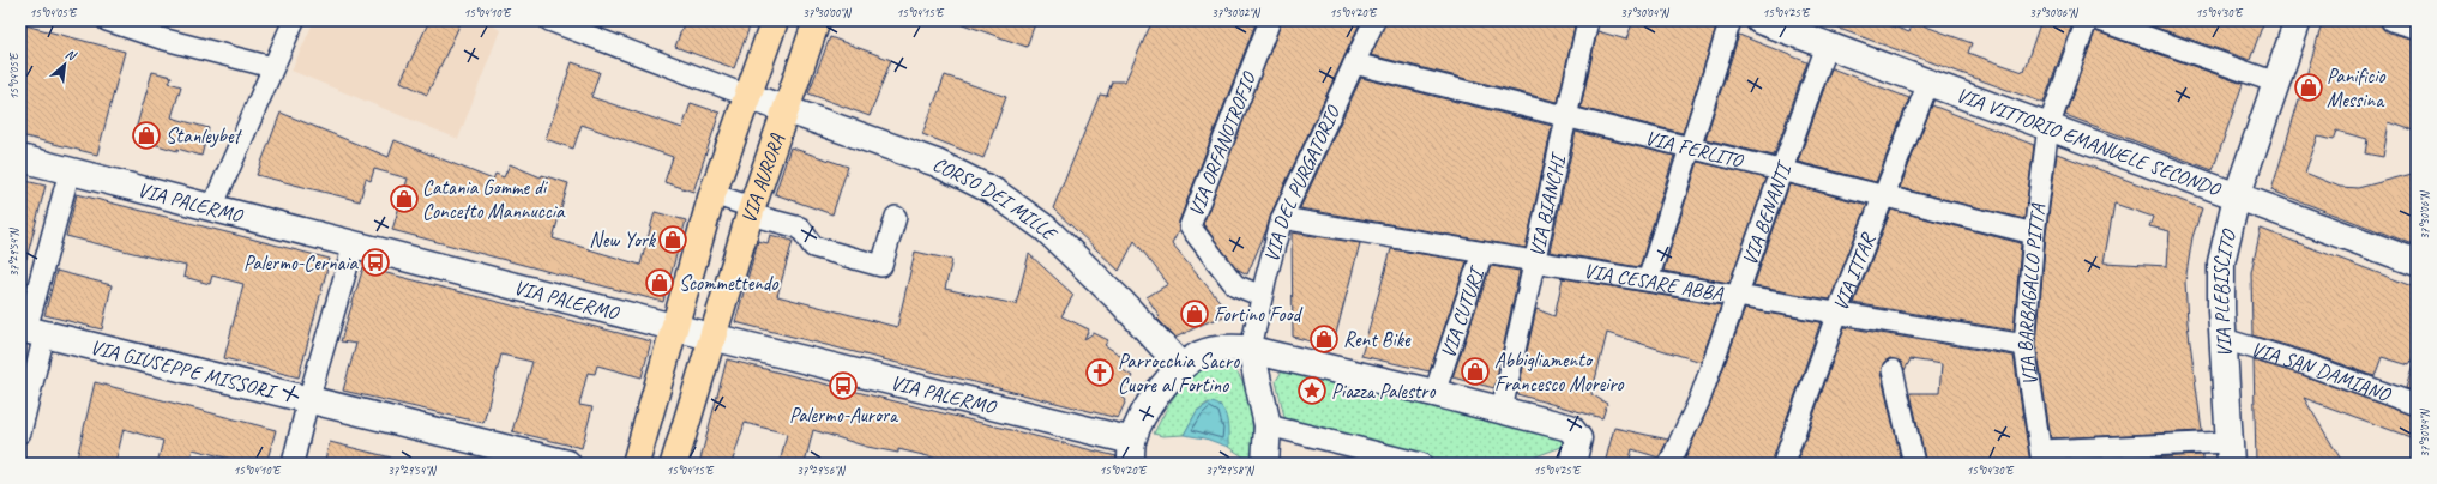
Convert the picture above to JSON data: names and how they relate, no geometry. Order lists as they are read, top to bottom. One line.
{"streets":{"main road":["VIA VITTORIO EMANUELE SECONDO","VIA AURORA","CORSO DEI MILLE","VIA PALERMO","VIA PLEBISCITO","VIA GIUSEPPE MISSORI"],"street":["VIA ORFANOTROFIO","VIA FERLITO","VIA DEL PURGATORIO","VIA BIANCHI","VIA BENANTI","VIA ITTAR","VIA CESARE ABBA","VIA BARBAGALLO PITTÀ","VIA CUTURI","VIA SAN DAMIANO"]},"crossings":[["VIA VITTORIO EMANUELE SECONDO","VIA BENANTI"],["VIA VITTORIO EMANUELE SECONDO","VIA ITTAR"],["VIA VITTORIO EMANUELE SECONDO","VIA PLEBISCITO"],["VIA VITTORIO EMANUELE SECONDO","VIA BARBAGALLO PITTÀ"],["VIA ORFANOTROFIO","VIA DEL PURGATORIO"],["VIA FERLITO","VIA DEL PURGATORIO"],["VIA FERLITO","VIA BIANCHI"],["VIA FERLITO","VIA BENANTI"],["VIA FERLITO","VIA ITTAR"],["VIA FERLITO","VIA BARBAGALLO PITTÀ"],["VIA AURORA","CORSO DEI MILLE"],["VIA AURORA","VIA PALERMO"],["VIA DEL PURGATORIO","VIA CESARE ABBA"],["VIA BIANCHI","VIA CESARE ABBA"],["VIA BENANTI","VIA CESARE ABBA"],["VIA ITTAR","VIA CESARE ABBA"],["VIA CESARE ABBA","VIA BARBAGALLO PITTÀ"],["VIA CESARE ABBA","VIA CUTURI"],["VIA PLEBISCITO","VIA SAN DAMIANO"]],"places":{"shop":["Panificio Messina","Stanleybet","Catania Gomme di Concetto Mannuccia","New York","Scommettendo","Fortino Food","Rent Bike","Abbigliamento Francesco Moreiro"],"bus stop":["Palermo-Cernaia","Palermo-Aurora"],"church":["Parrocchia Sacro Cuore al Fortino"],"place":["Piazza Palestro"]},"north":"top right","coordinates":["15°04'05\"E","15°04'10\"E","37°30'00\"N","15°04'15\"E","37°30'02\"N","15°04'20\"E","37°30'04\"N","15°04'25\"E","37°30'06\"N","15°04'30\"E","37°29'54\"N","37°29'56\"N","37°29'58\"N"]}
